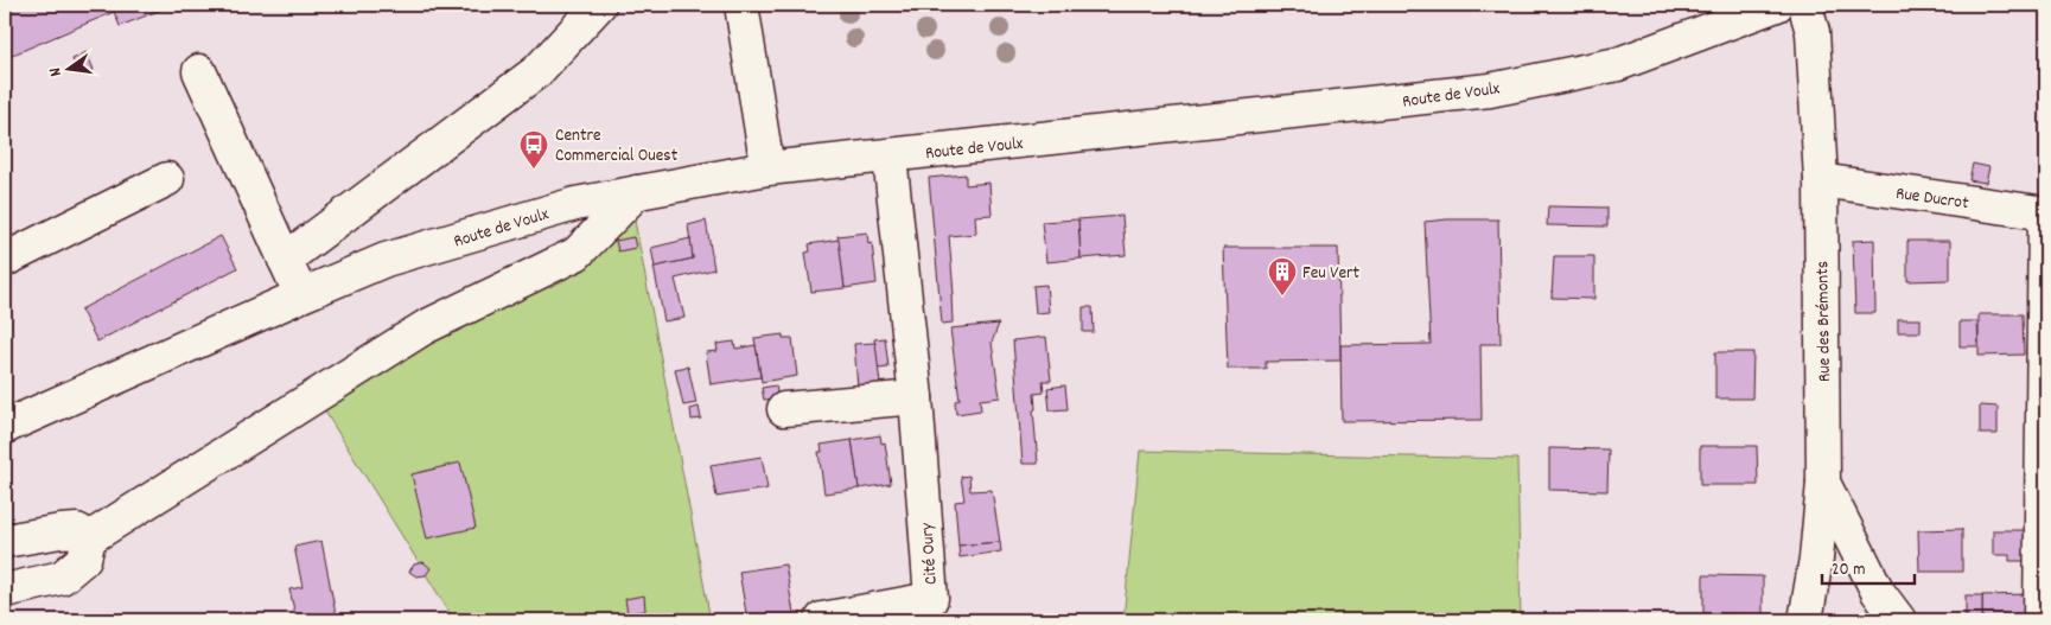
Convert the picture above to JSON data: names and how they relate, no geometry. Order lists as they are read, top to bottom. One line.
{"streets":{"main road":["Route de Voulx","Rue Ducrot","Rue des Brémonts","Cité Oury"]},"crossings":[["Route de Voulx","Cité Oury"],["Rue Ducrot","Rue des Brémonts"]],"places":{"bus stop":["Centre Commercial Ouest"],"building":["Feu Vert"]},"scale_bar":"20 m","north":"left"}
